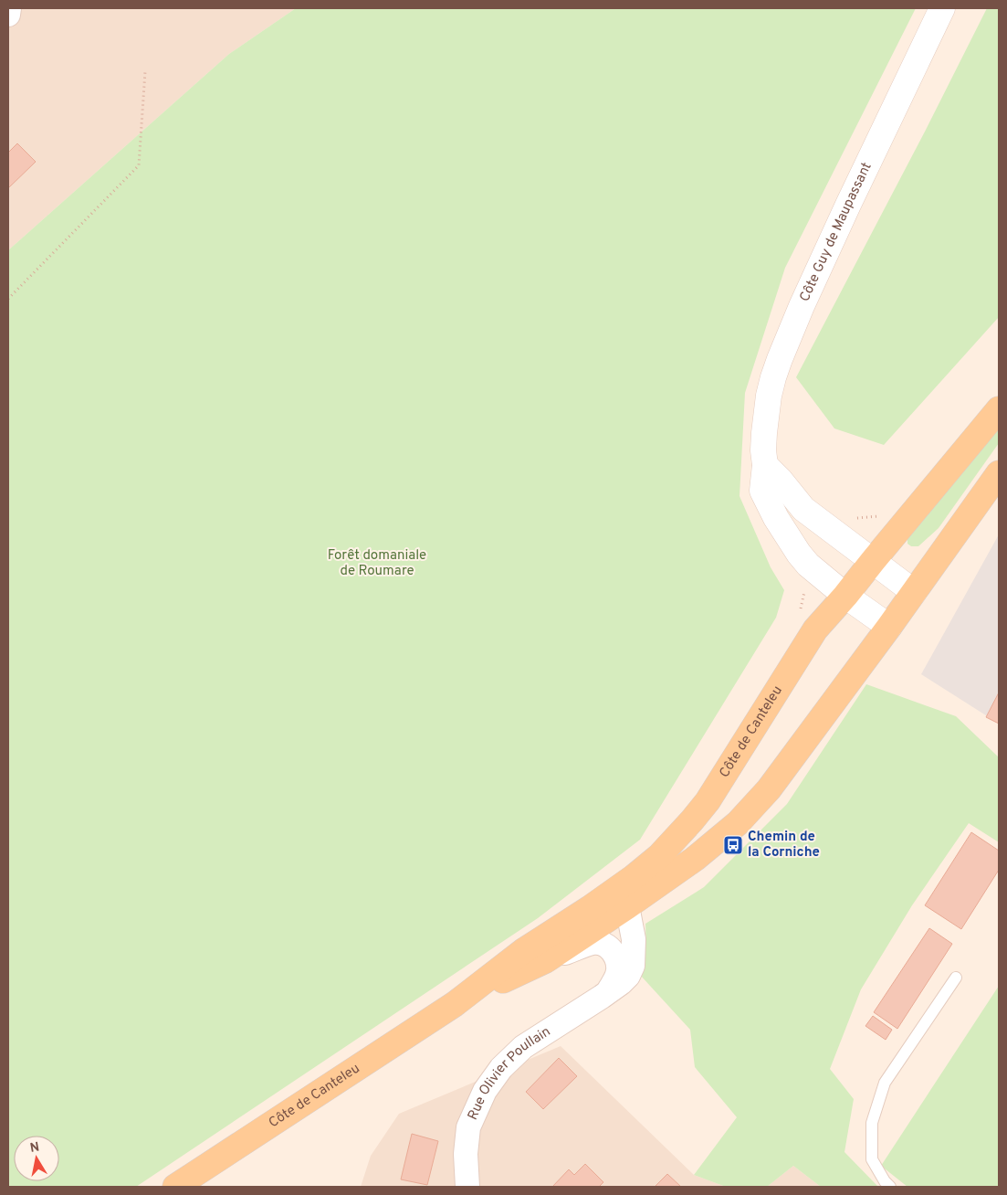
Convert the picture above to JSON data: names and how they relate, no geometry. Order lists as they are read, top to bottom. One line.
{"streets":{"main road":["Côte de Canteleu"],"street":["Côte Guy de Maupassant","Rue Olivier Poullain"]},"crossings":[["Côte Guy de Maupassant","Côte de Canteleu"],["Côte de Canteleu","Rue Olivier Poullain"]],"parks":["Forêt domaniale de Roumare"],"places":{"bus stop":["Chemin de la Corniche"]},"north":"top"}
